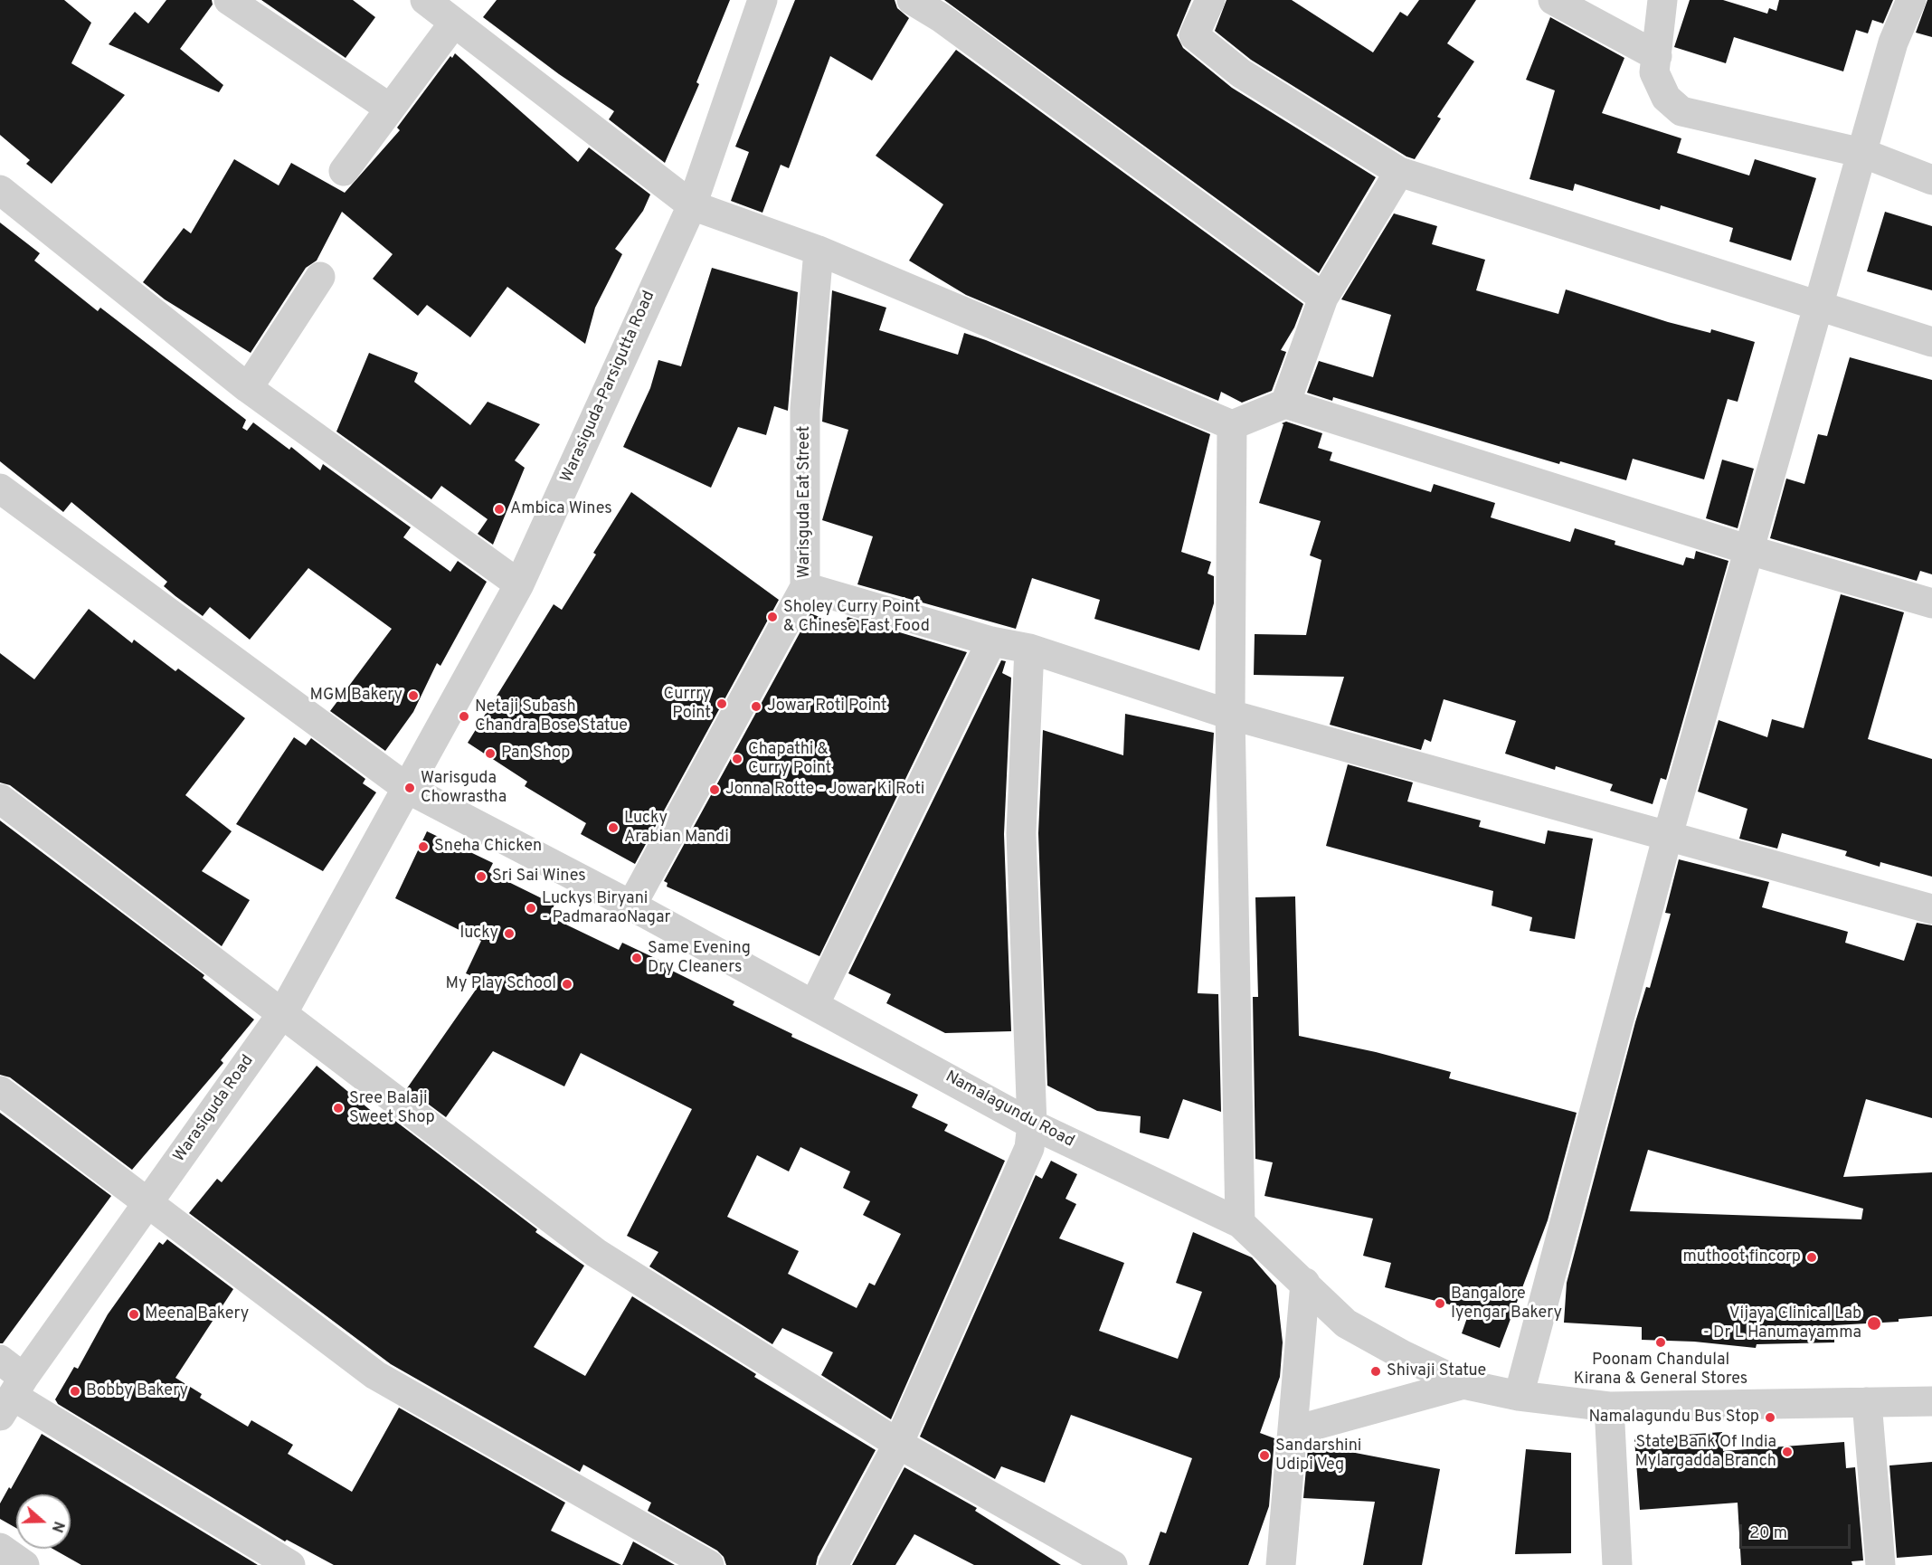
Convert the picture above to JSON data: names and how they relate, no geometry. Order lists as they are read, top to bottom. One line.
{"streets":{"street":["Warasiguda-Parsigutta Road","Warisguda Eat Street","Warasiguda Road","Namalagundu Road"]},"crossings":[["Warasiguda-Parsigutta Road","Warasiguda Road"],["Warasiguda-Parsigutta Road","Namalagundu Road"],["Warisguda Eat Street","Namalagundu Road"],["Warasiguda Road","Namalagundu Road"]],"places":["Ambica Wines","Sholey Curry Point & Chinese Fast Food","MGM Bakery","Currry Point","Jowar Roti Point","Netaji Subash Chandra Bose Statue","Pan Shop","Chapathi & Curry Point","Warisguda Chowrastha","Jonna Rotte - Jowar Ki Roti","Lucky Arabian Mandi","Sneha Chicken","Sri Sai Wines","Luckys Biryani - PadmaraoNagar","lucky","Same Evening Dry Cleaners","My Play School","Sree Balaji Sweet Shop","muthoot fincorp","Bangalore Iyengar Bakery","Meena Bakery","Vijaya Clinical Lab - Dr L Hanumayamma","Poonam Chandulal Kirana & General Stores","Shivaji Statue","Bobby Bakery","Namalagundu Bus Stop","State Bank Of India Mylargadda Branch","Sandarshini Udipi Veg"],"scale_bar":"20 m","north":"right"}
